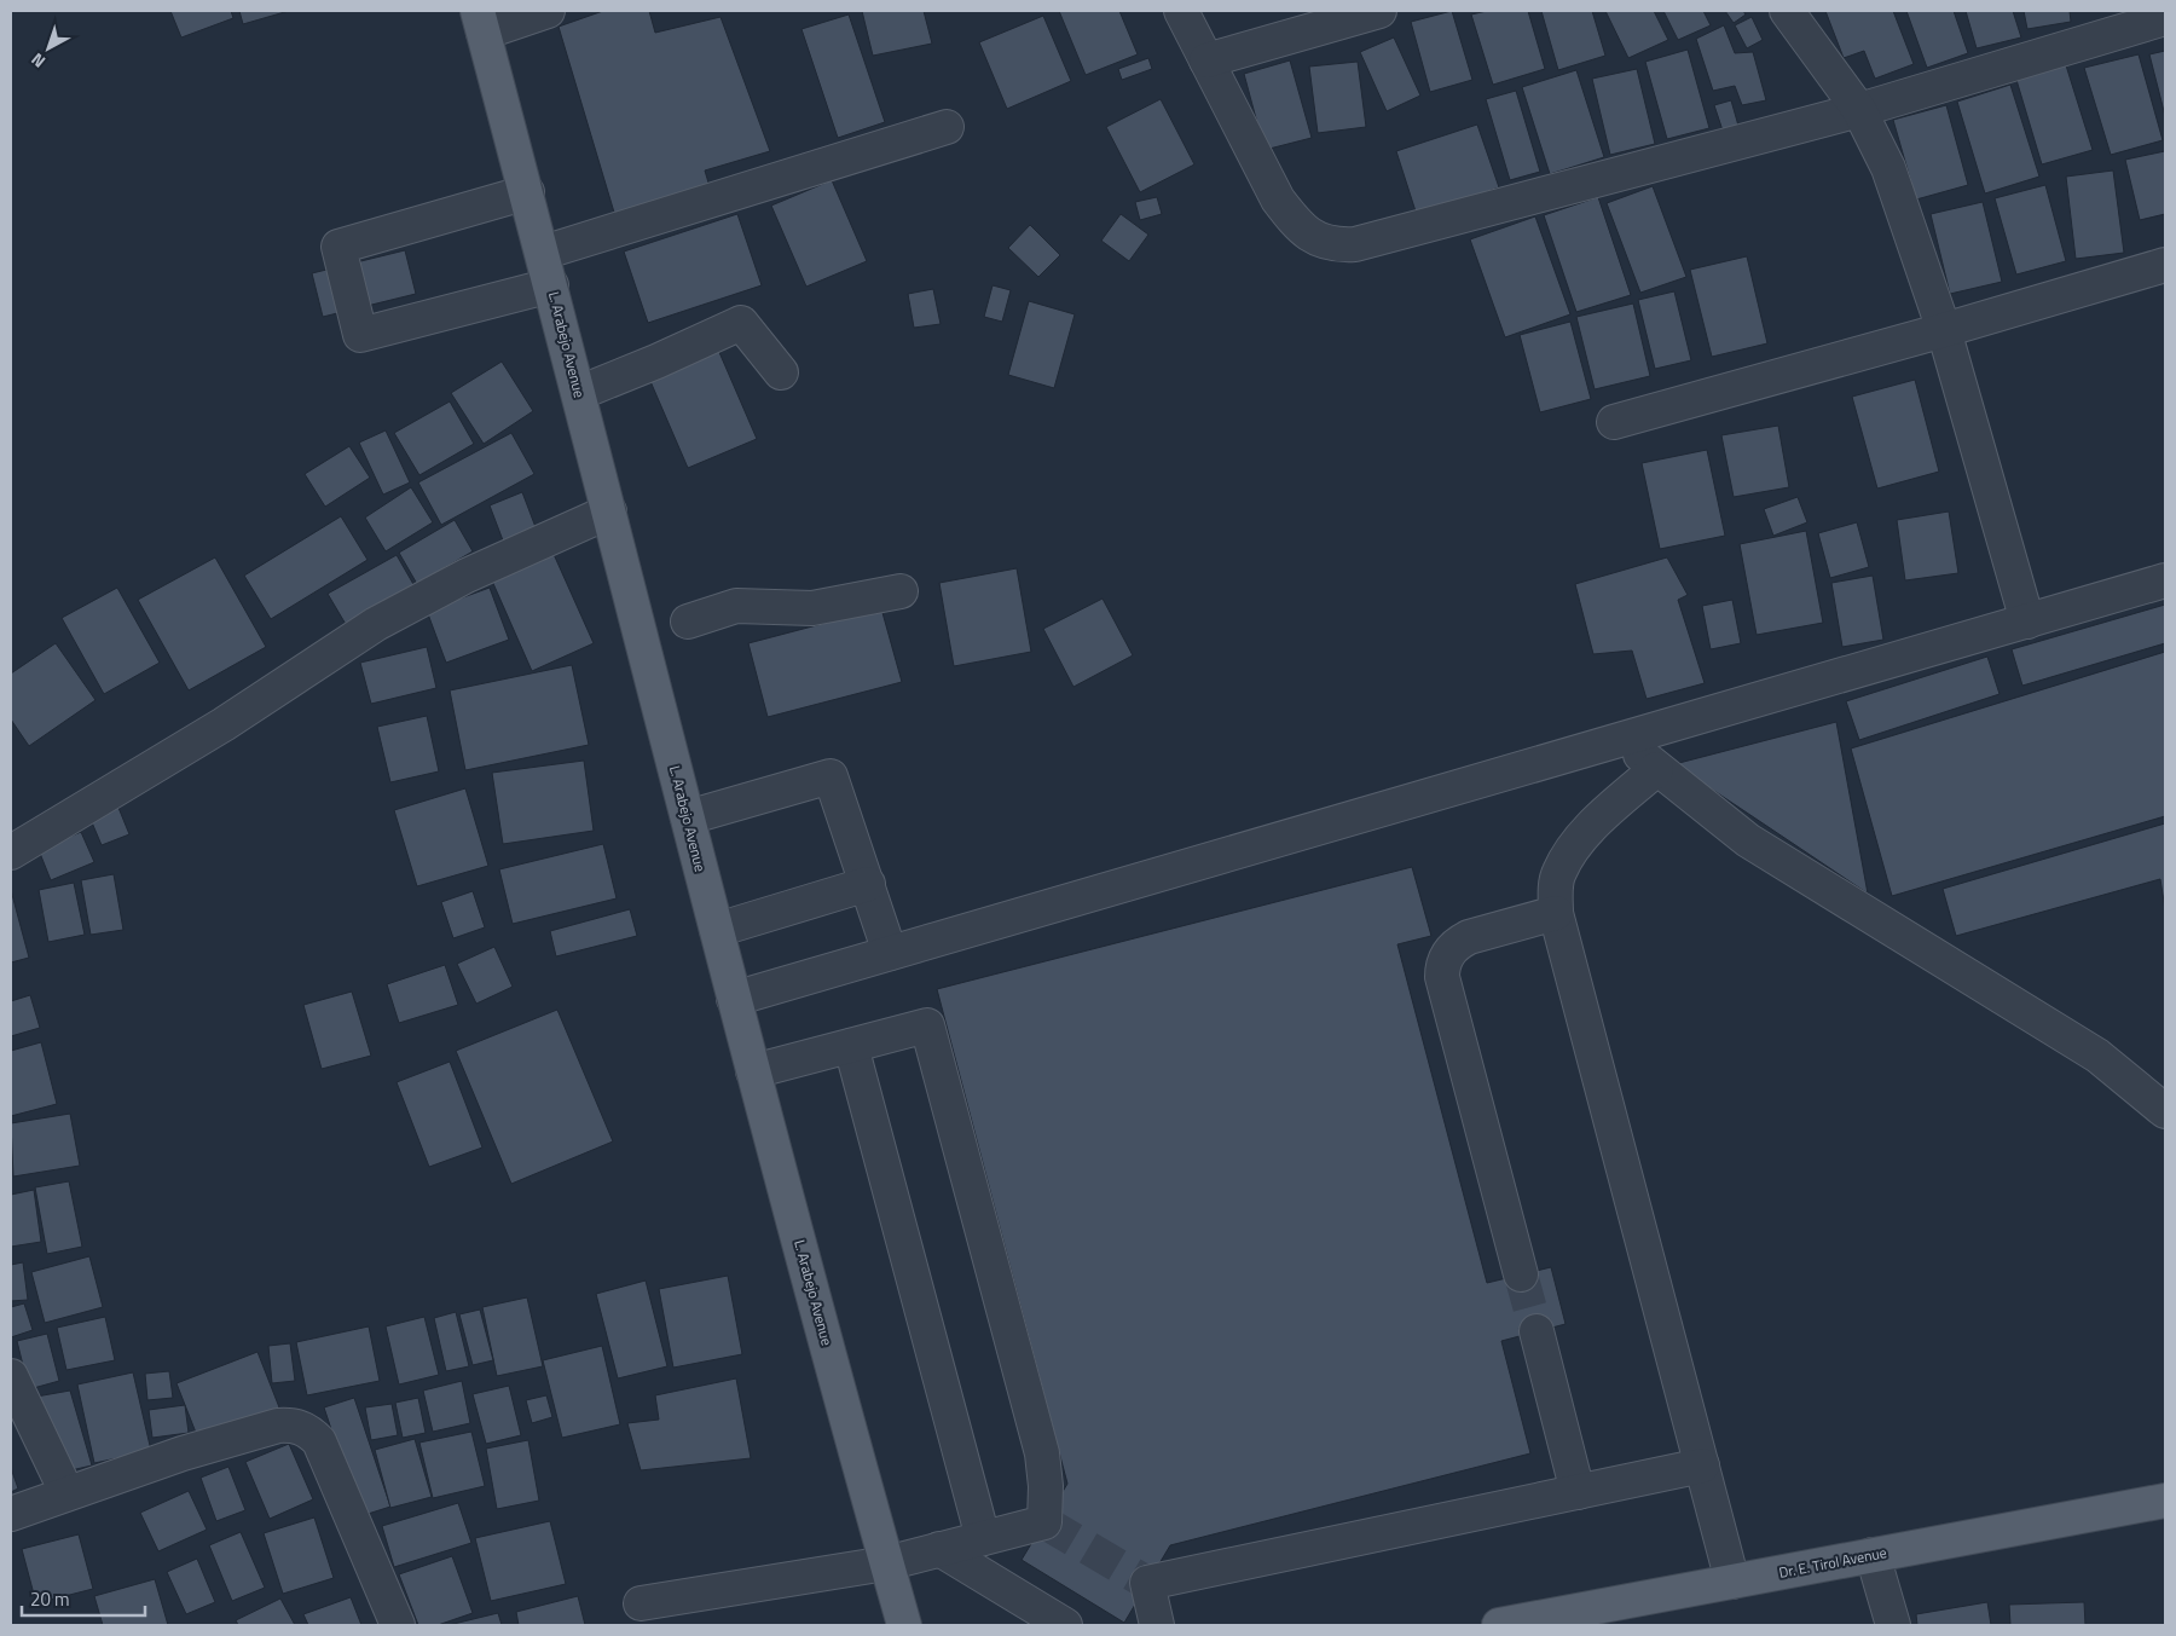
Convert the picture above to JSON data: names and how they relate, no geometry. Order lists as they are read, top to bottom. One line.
{"streets":{"main road":["L. Arabejo Avenue","Dr. E. Tirol Avenue"]},"scale_bar":"20 m","north":"bottom left"}
